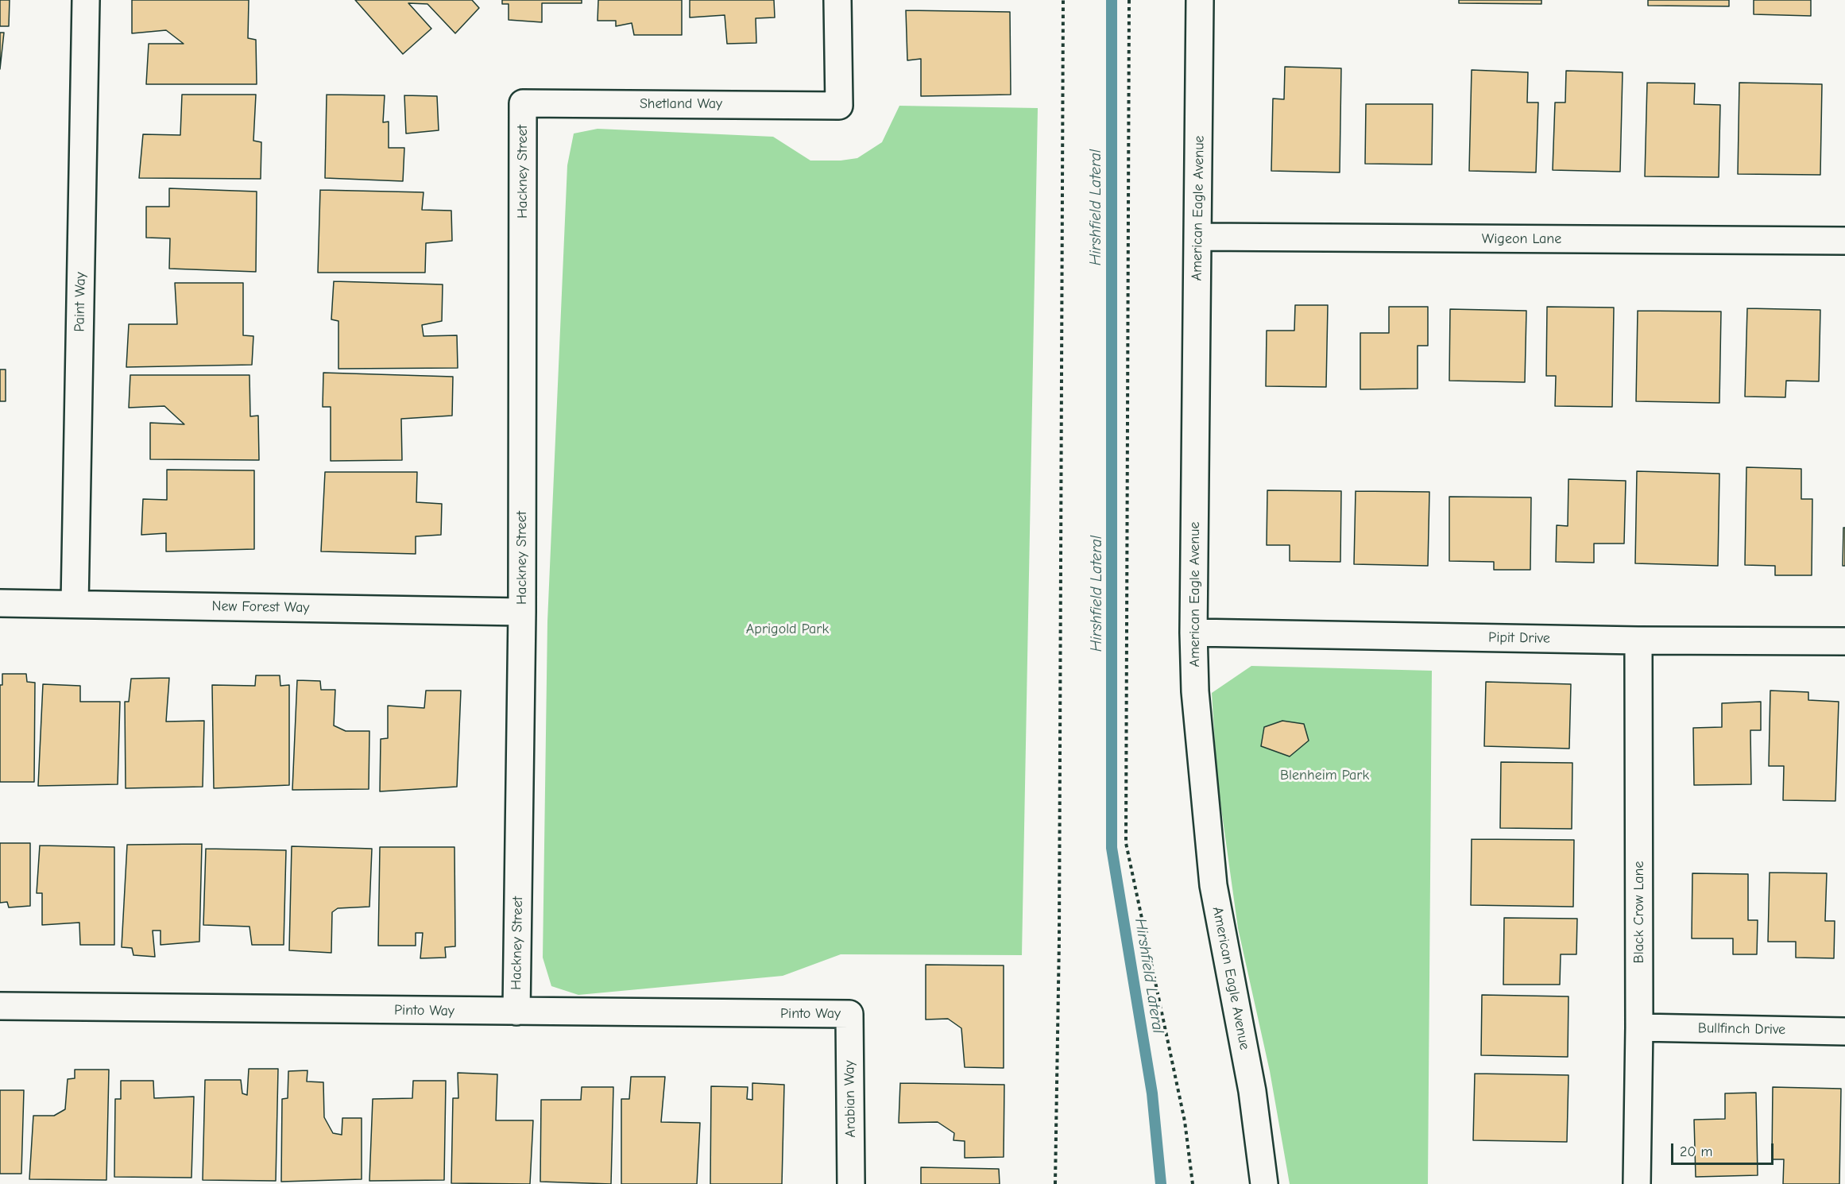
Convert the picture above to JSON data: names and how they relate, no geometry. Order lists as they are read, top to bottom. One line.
{"streets":{"street":["Shetland Way","Hackney Street","American Eagle Avenue","Wigeon Lane","Paint Way","New Forest Way","Pipit Drive","Black Crow Lane","Pinto Way","Bullfinch Drive","Arabian Way"]},"crossings":[["Shetland Way","Hackney Street"],["Hackney Street","New Forest Way"],["Hackney Street","Pinto Way"],["American Eagle Avenue","Wigeon Lane"],["American Eagle Avenue","Pipit Drive"],["Paint Way","New Forest Way"],["Pipit Drive","Black Crow Lane"],["Black Crow Lane","Bullfinch Drive"],["Pinto Way","Arabian Way"]],"water":["Hirshfield Lateral"],"parks":["Aprigold Park","Blenheim Park"],"scale_bar":"20 m"}
